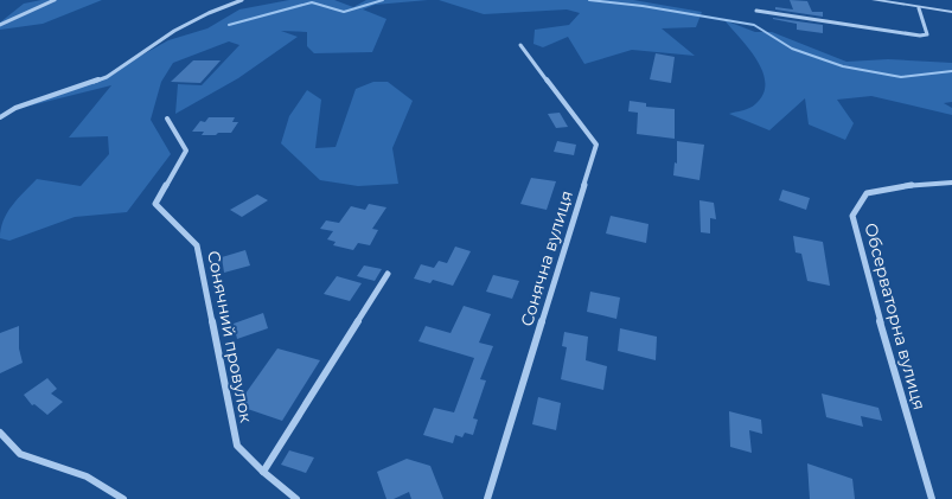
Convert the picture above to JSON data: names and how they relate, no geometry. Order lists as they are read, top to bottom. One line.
{"streets":{"street":["Сонячна вулиця","Обсерваторна вулиця","Сонячний провулок"]}}
